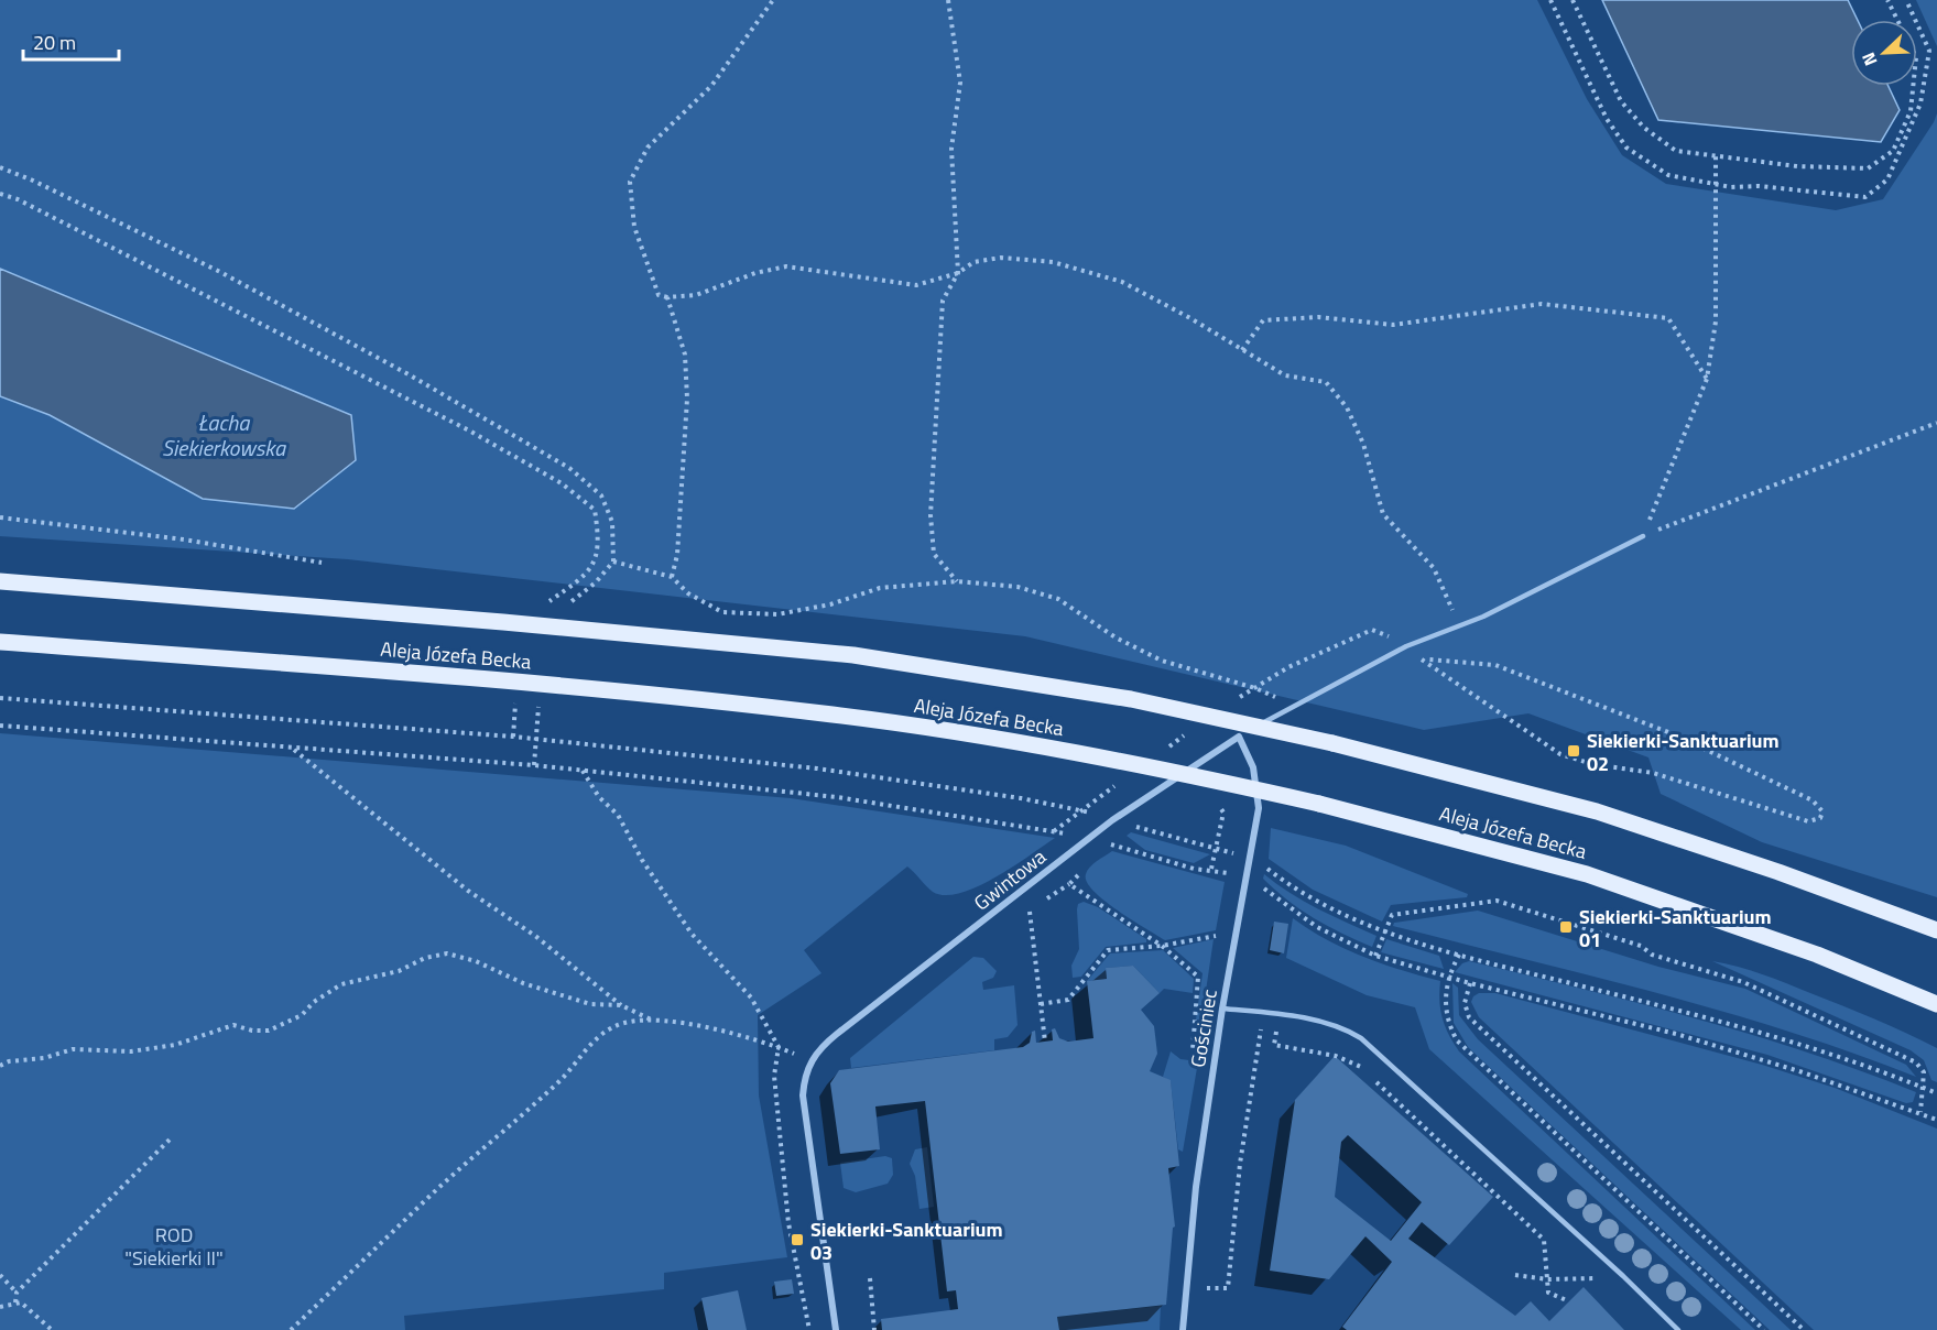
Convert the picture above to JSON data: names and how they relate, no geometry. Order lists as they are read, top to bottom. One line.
{"streets":{"main road":["Aleja Józefa Becka"],"street":["Gwintowa","Gościniec"]},"crossings":[["Gwintowa","Gościniec"]],"water":["Łacha Siekierkowska"],"parks":["ROD \"Siekierki II\""],"places":{"transit":["Siekierki-Sanktuarium 02","Siekierki-Sanktuarium 01","Siekierki-Sanktuarium 03"]},"scale_bar":"20 m","north":"bottom left"}
